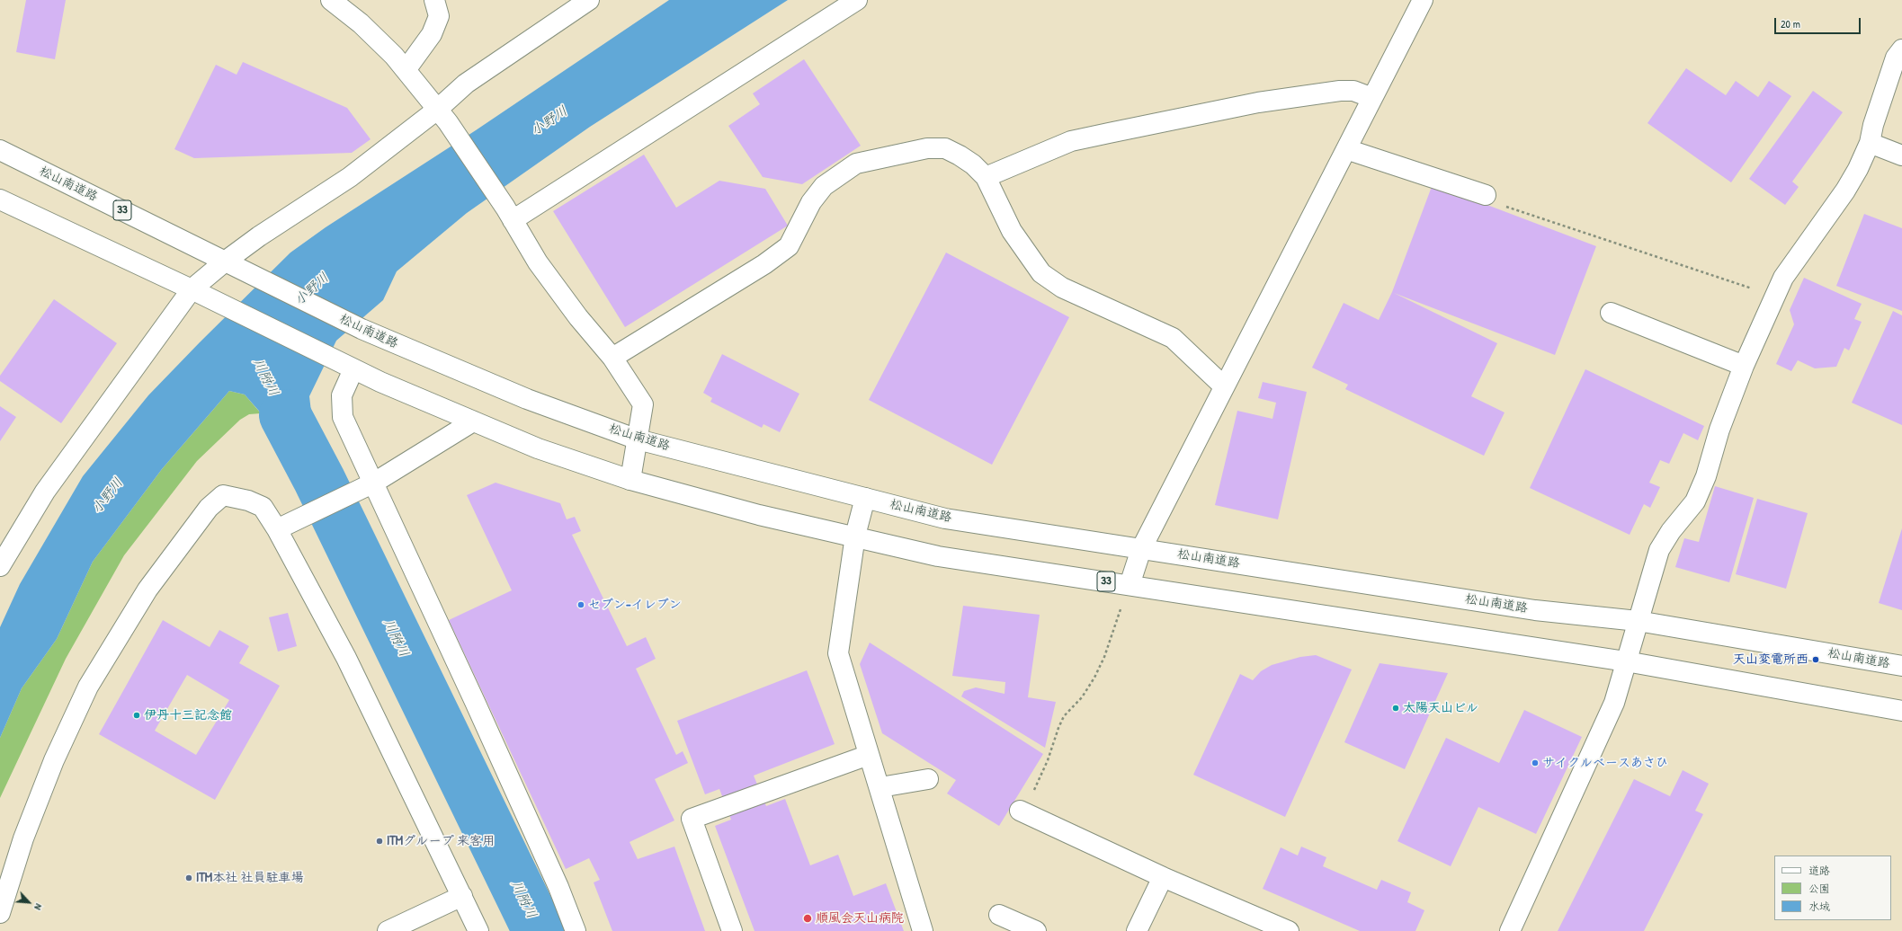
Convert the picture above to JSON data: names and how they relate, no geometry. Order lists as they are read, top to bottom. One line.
{"streets":{"main road":["松山南道路","33"]},"water":["小野川","川附川"],"places":["セブン-イレブン","天山変電所西","太陽天山ビル","伊丹十三記念館","サイクルベースあさひ","ITMグループ 来客用","ITM本社 社員駐車場","順風会天山病院"],"legend":["道路","公園","水域"],"scale_bar":"20 m","north":"bottom right"}
